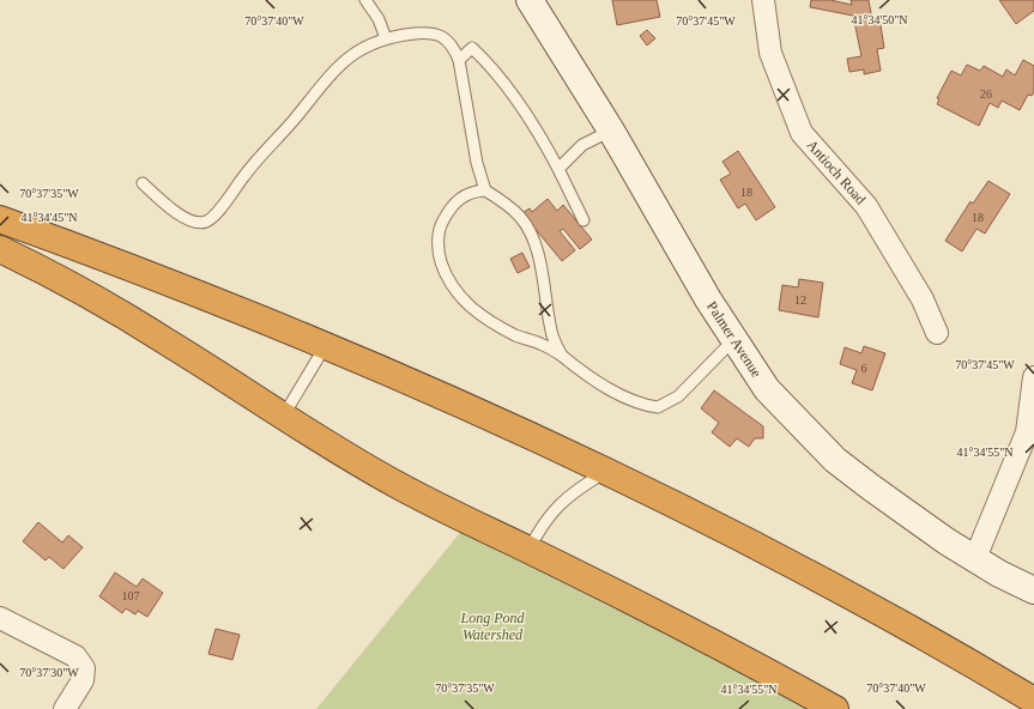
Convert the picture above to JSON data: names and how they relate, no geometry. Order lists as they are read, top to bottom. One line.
{"streets":{"main road":["Palmer Avenue"],"street":["Antioch Road"]},"parks":["Long Pond Watershed"],"house_numbers":["26","18","18","12","6","107"],"coordinates":["41°34'50\"N","70°37'40\"W","70°37'45\"W","70°37'35\"W","41°34'45\"N","41°34'55\"N","70°37'30\"W"]}
